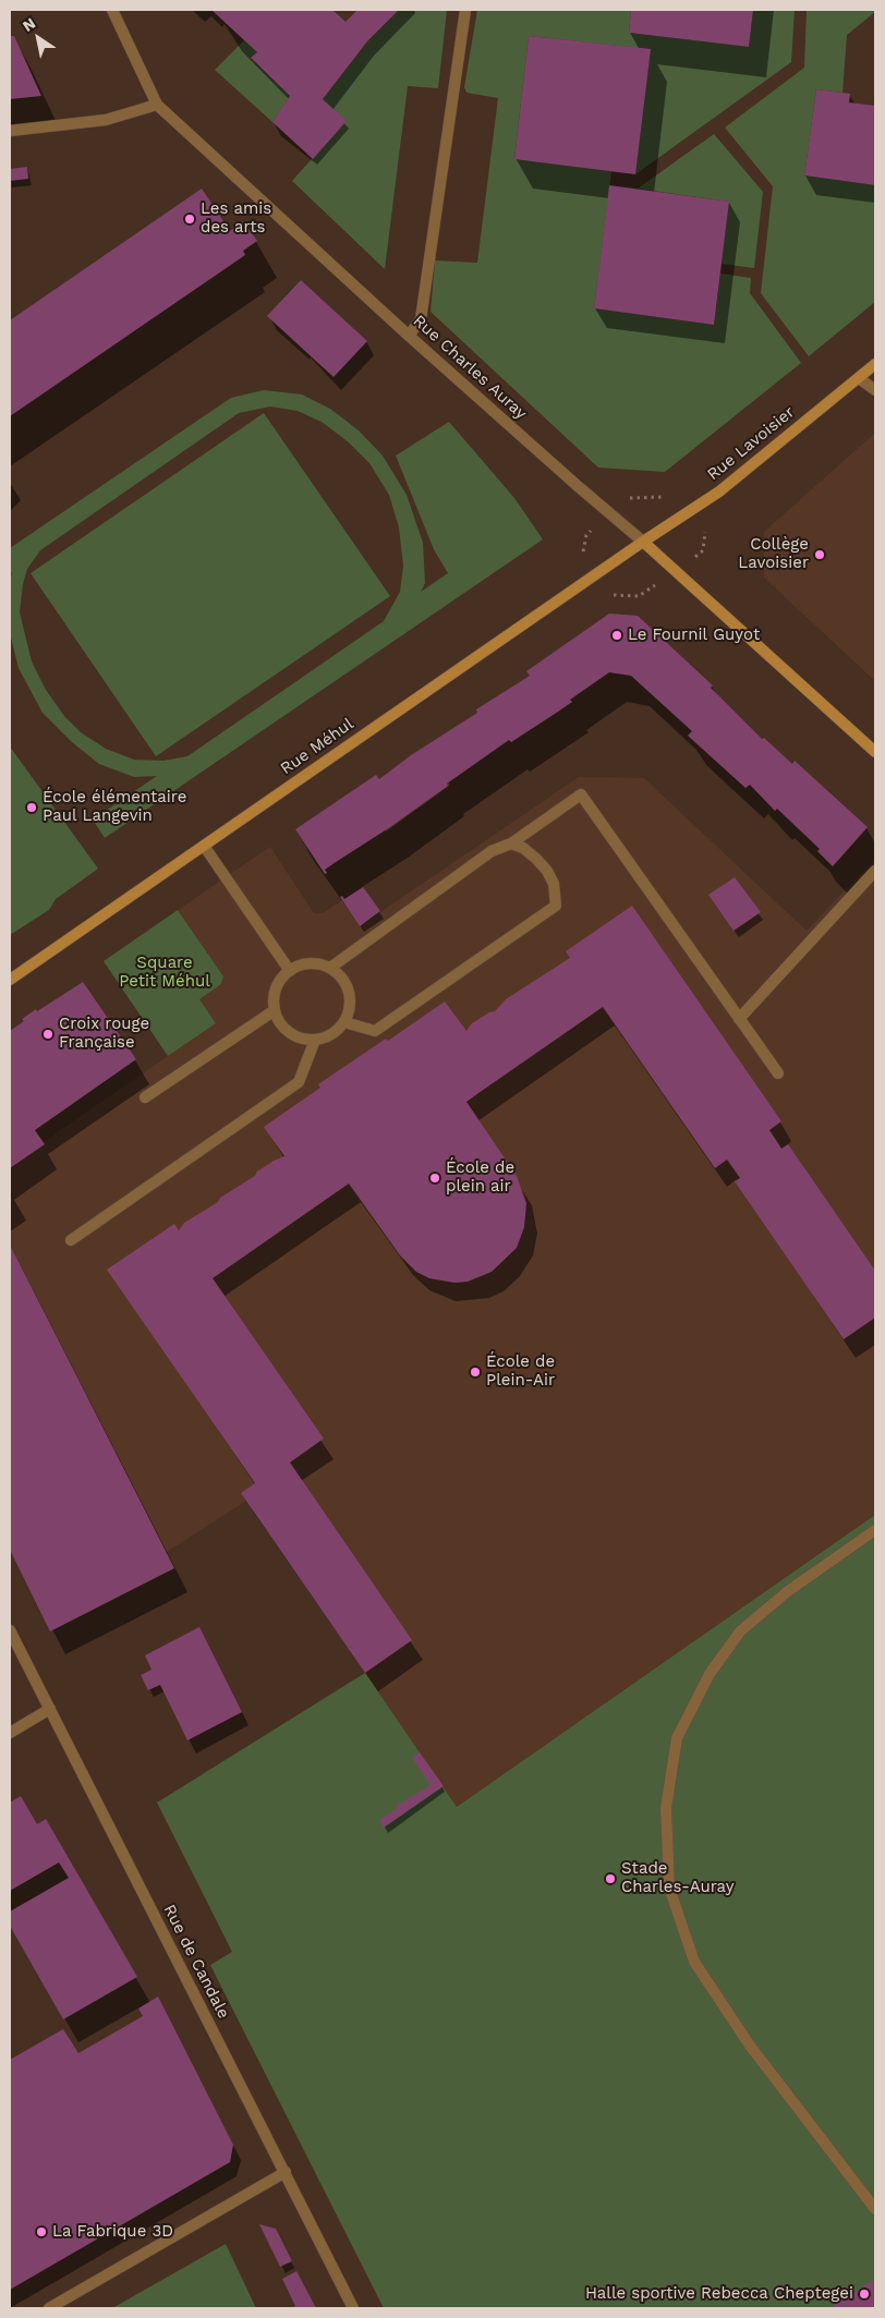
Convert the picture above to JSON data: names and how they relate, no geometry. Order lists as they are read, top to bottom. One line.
{"streets":{"street":["Rue Charles Auray","Rue Lavoisier","Rue Méhul","Rue de Candale"]},"crossings":[["Rue Charles Auray","Rue Lavoisier"],["Rue Charles Auray","Rue Méhul"],["Rue Lavoisier","Rue Méhul"]],"parks":["Square Petit Méhul"],"places":["Les amis des arts","Collège Lavoisier","Le Fournil Guyot","École élémentaire Paul Langevin","Croix rouge Française","École de plein air","École de Plein-Air","Stade Charles-Auray","La Fabrique 3D","Halle sportive Rebecca Cheptegei"],"north":"top left"}
